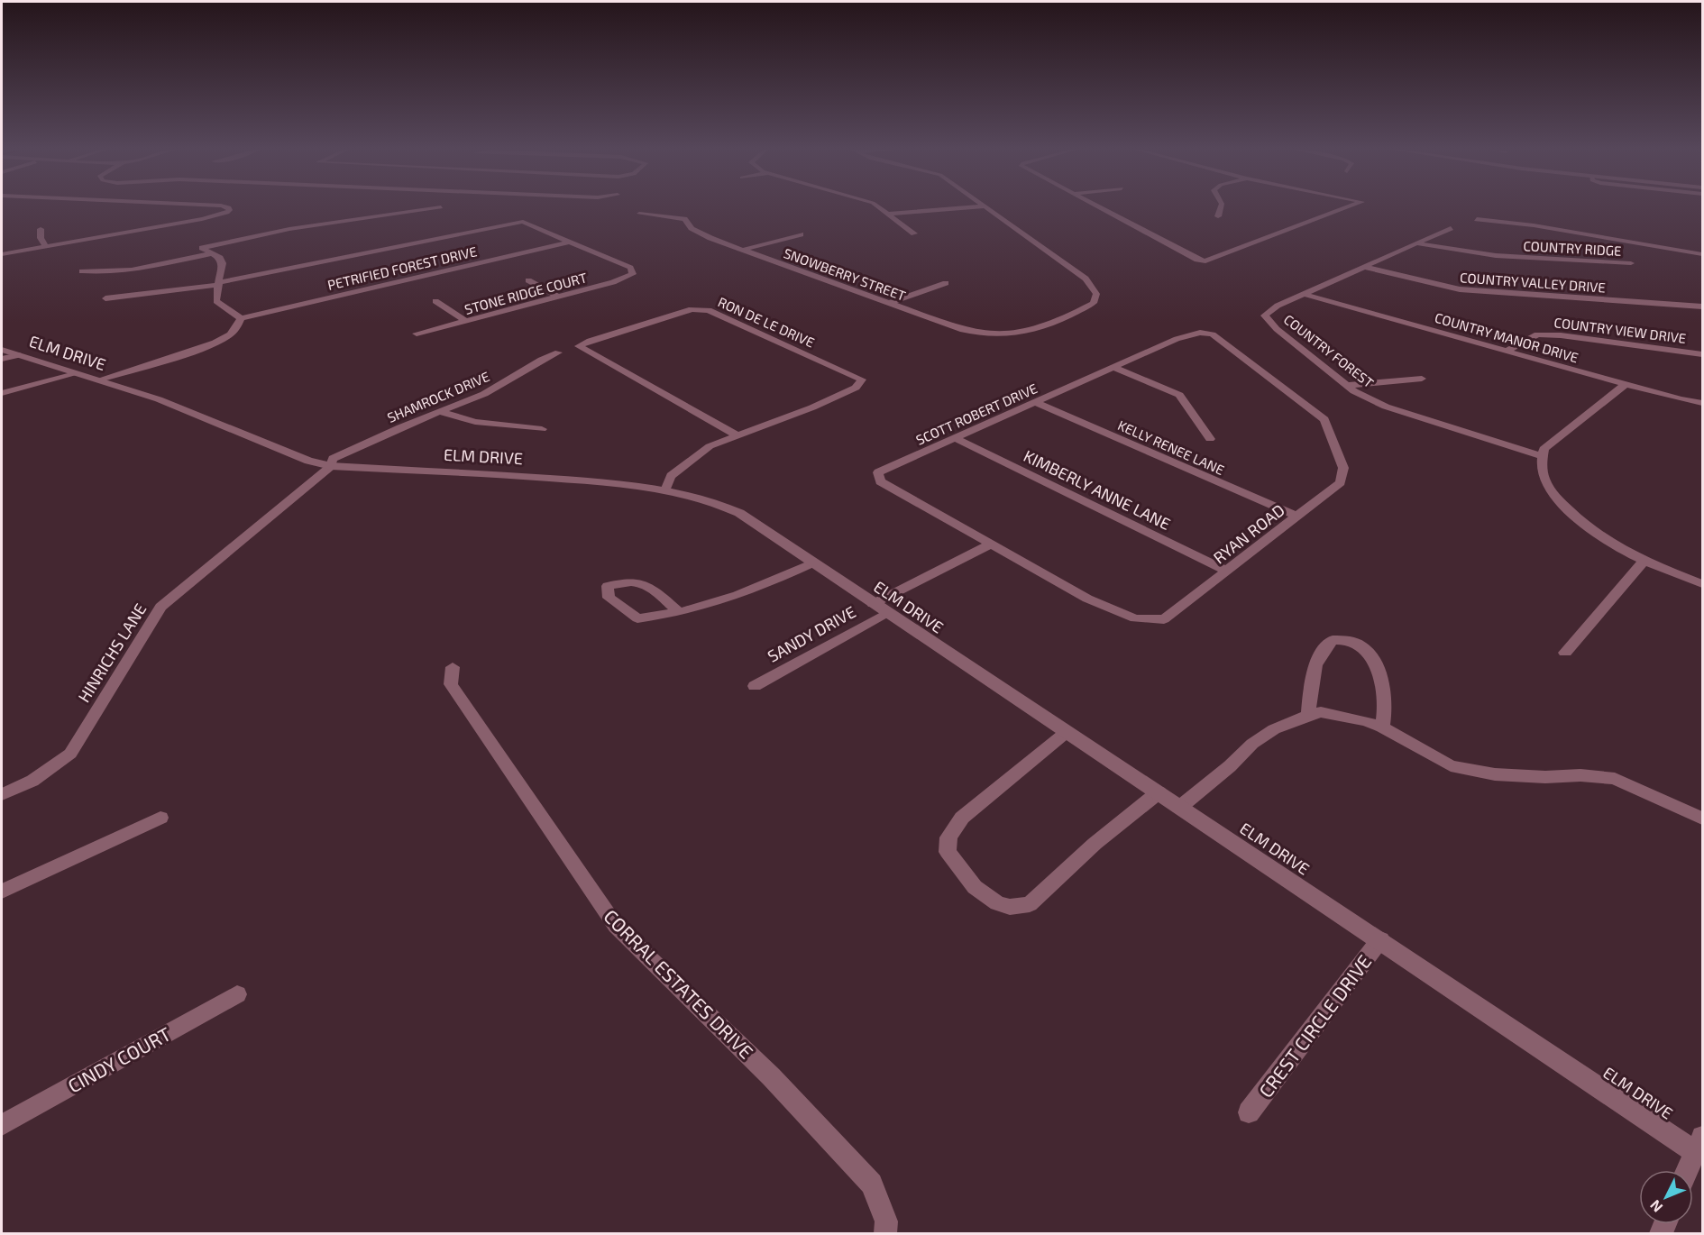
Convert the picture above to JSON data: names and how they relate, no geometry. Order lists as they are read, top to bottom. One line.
{"streets":{"street":["COUNTRY RIDGE","PETRIFIED FOREST DRIVE","SNOWBERRY STREET","COUNTRY VALLEY DRIVE","STONE RIDGE COURT","RON DE LE DRIVE","COUNTRY VIEW DRIVE","COUNTRY MANOR DRIVE","COUNTRY FOREST","ELM DRIVE","SHAMROCK DRIVE","SCOTT ROBERT DRIVE","KELLY RENEE LANE","KIMBERLY ANNE LANE","RYAN ROAD","SANDY DRIVE","HINRICHS LANE","CORRAL ESTATES DRIVE","CREST CIRCLE DRIVE","CINDY COURT"]},"crossings":[["COUNTRY RIDGE","COUNTRY FOREST"],["PETRIFIED FOREST DRIVE","STONE RIDGE COURT"],["COUNTRY VALLEY DRIVE","COUNTRY FOREST"],["RON DE LE DRIVE","ELM DRIVE"],["COUNTRY VIEW DRIVE","COUNTRY MANOR DRIVE"],["COUNTRY MANOR DRIVE","COUNTRY FOREST"],["ELM DRIVE","SHAMROCK DRIVE"],["ELM DRIVE","SANDY DRIVE"],["ELM DRIVE","HINRICHS LANE"],["ELM DRIVE","CREST CIRCLE DRIVE"],["SHAMROCK DRIVE","HINRICHS LANE"],["SCOTT ROBERT DRIVE","KELLY RENEE LANE"],["SCOTT ROBERT DRIVE","KIMBERLY ANNE LANE"],["SCOTT ROBERT DRIVE","RYAN ROAD"],["KELLY RENEE LANE","RYAN ROAD"],["KIMBERLY ANNE LANE","RYAN ROAD"]],"north":"bottom left"}
